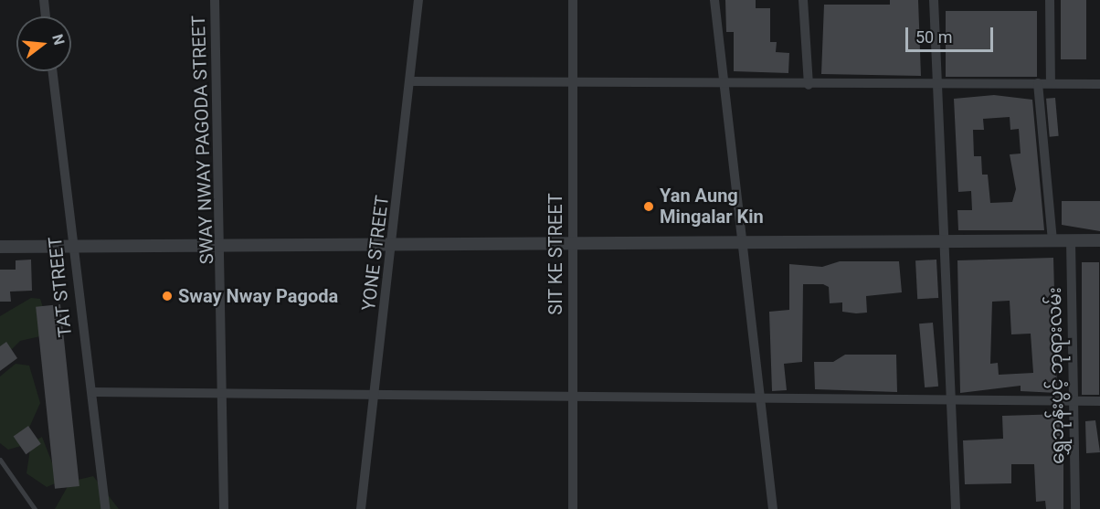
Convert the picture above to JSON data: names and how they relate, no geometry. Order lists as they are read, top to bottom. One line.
{"streets":{"street":["SWAY NWAY PAGODA STREET","YONE STREET","SIT KE STREET","TAT STREET","ရွှေဘုန်းပွင့် ဘုရားလမ်း"]},"places":["Yan Aung Mingalar Kin","Sway Nway Pagoda"],"scale_bar":"50 m","north":"right"}
